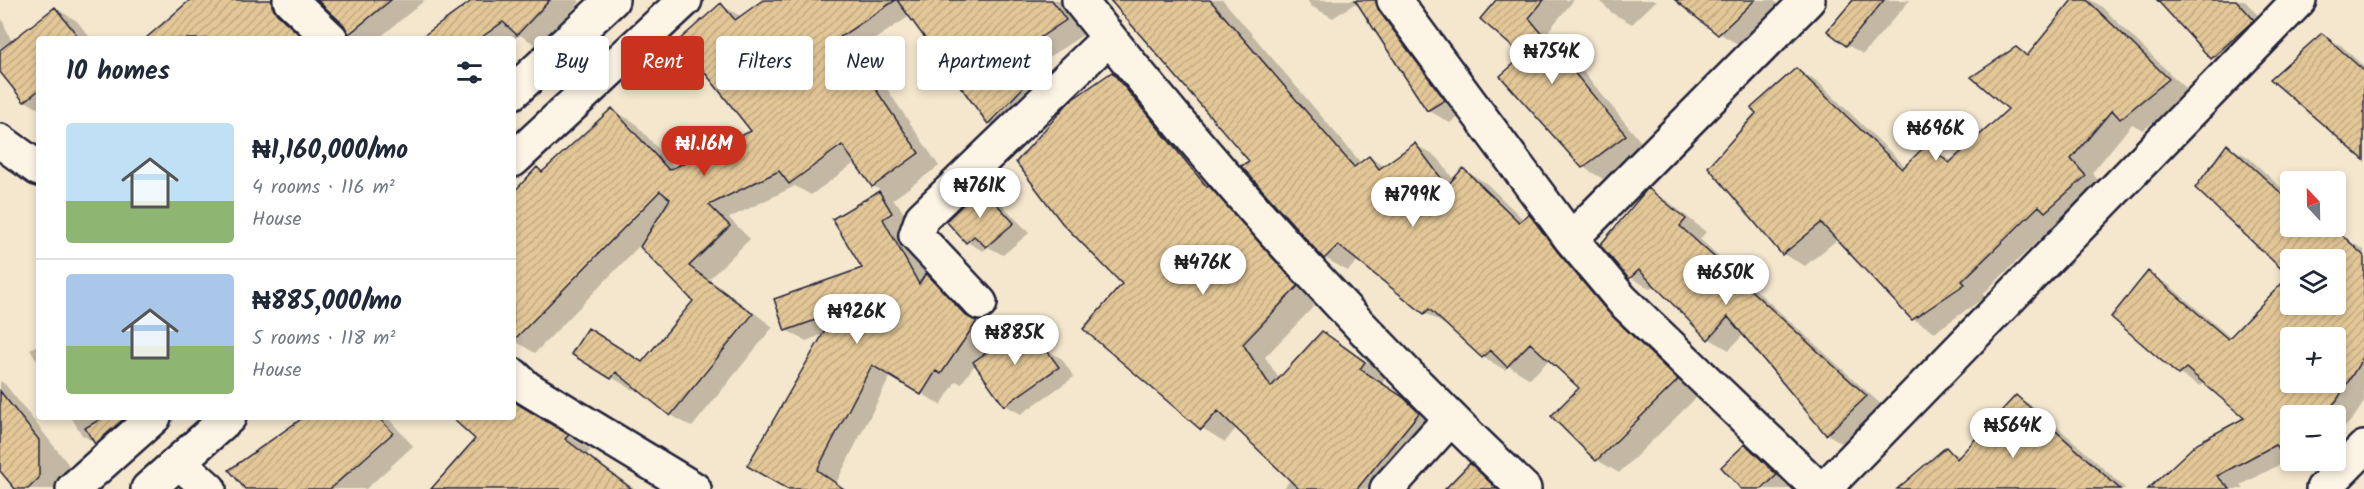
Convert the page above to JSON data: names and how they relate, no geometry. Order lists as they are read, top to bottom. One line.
{"north":"top","page":{"price":["₦754K","₦696K","₦1.16M","₦761K","₦799K","₦476K","₦650K","₦926K","₦885K","₦564K"],"chip":["Buy","Rent","Filters","New","Apartment"],"heading":"10 homes","list":[{"name":"₦1,160,000/mo","note":"4 rooms · 116 m² · House"},{"name":"₦885,000/mo","note":"5 rooms · 118 m² · House"}],"map_buttons":["+","−"]}}
